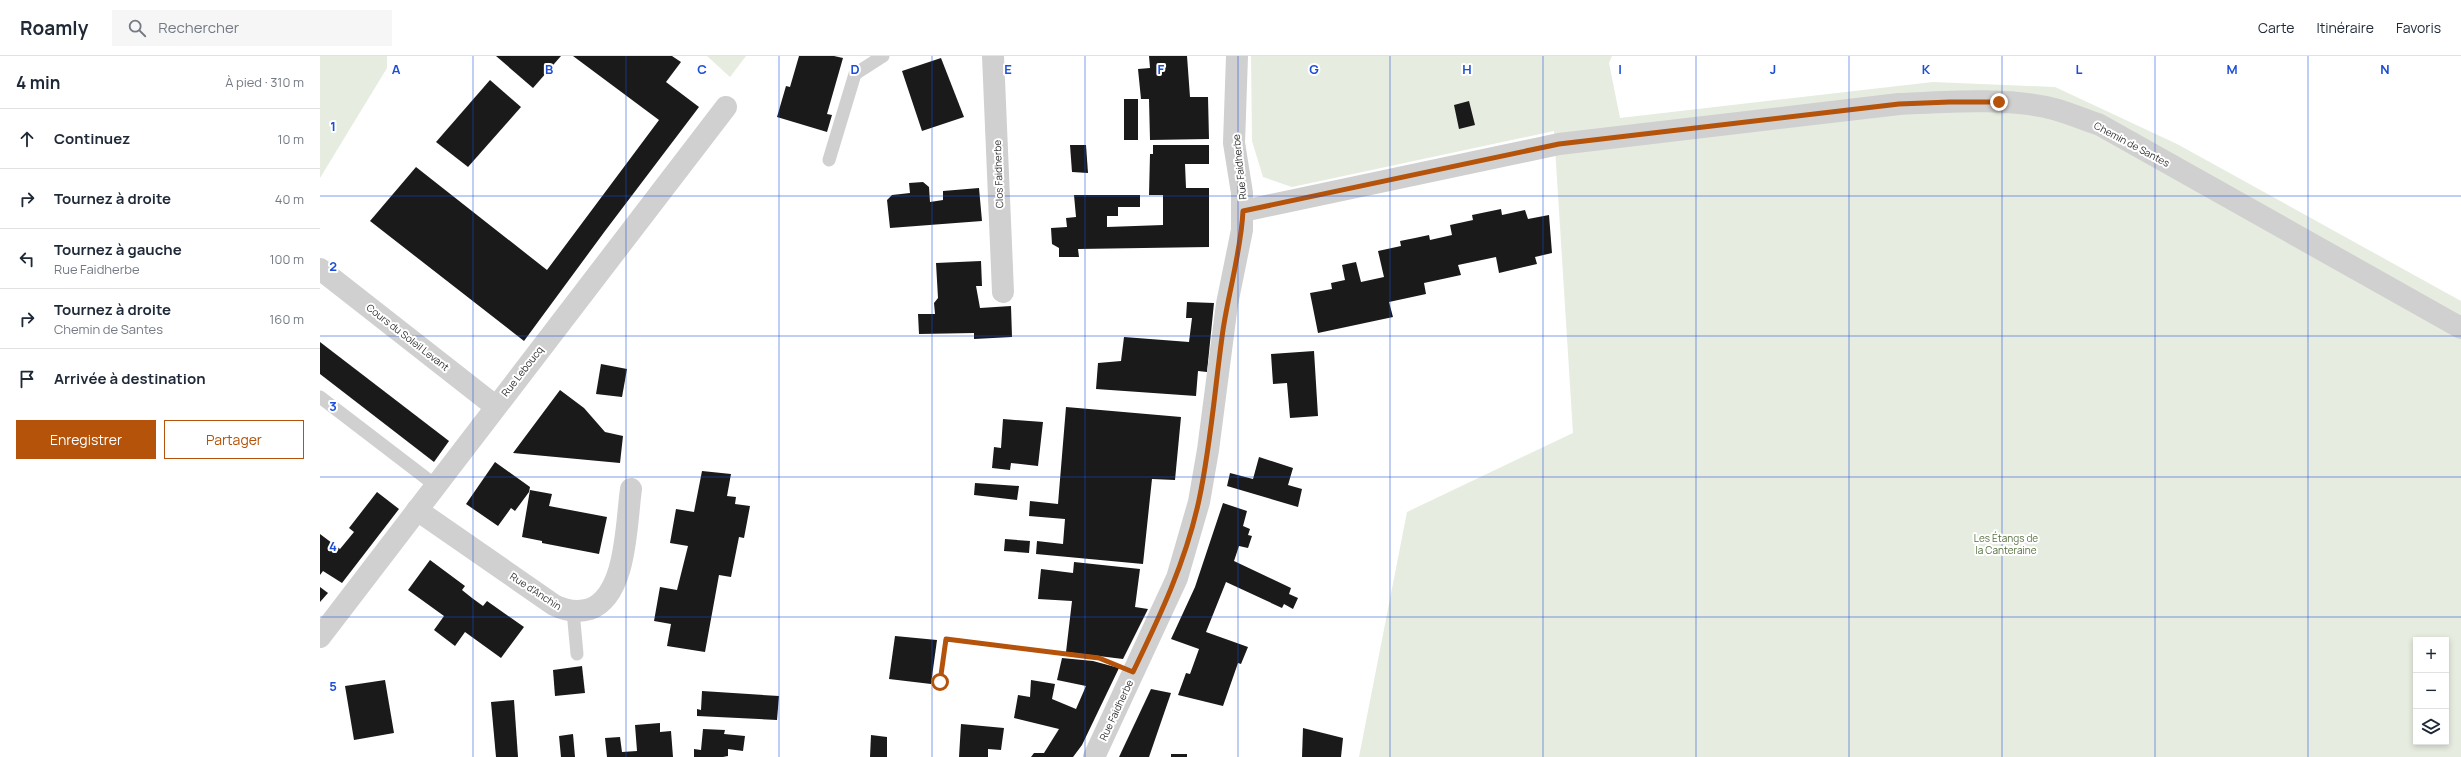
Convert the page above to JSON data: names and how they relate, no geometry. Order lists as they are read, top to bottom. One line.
{"streets":{"street":["Chemin de Santes","Rue Faidherbe","Clos Faidherbe","Cours du Soleil Levant","Rue Leboucq","Rue d'Anchin"]},"crossings":[["Chemin de Santes","Rue Faidherbe"],["Cours du Soleil Levant","Rue Leboucq"],["Rue Leboucq","Rue d'Anchin"]],"parks":["Les Étangs de la Canteraine"],"page":{"header":"Roamly","search":"Rechercher","nav":["Carte","Itinéraire","Favoris"],"heading":["4 min","À pied · 310 m"],"list":[["Continuez","10 m"],["Tournez à droite","40 m"],["Tournez à gauche","Rue Faidherbe","100 m"],["Tournez à droite","Chemin de Santes","160 m"],"Arrivée à destination"],"buttons":["Enregistrer","Partager"],"map_buttons":["+","−"]},"grid":{"columns":["A","B","C","D","E","F","G","H","I","J","K","L","M","N"],"rows":["1","2","3","4","5"]}}
